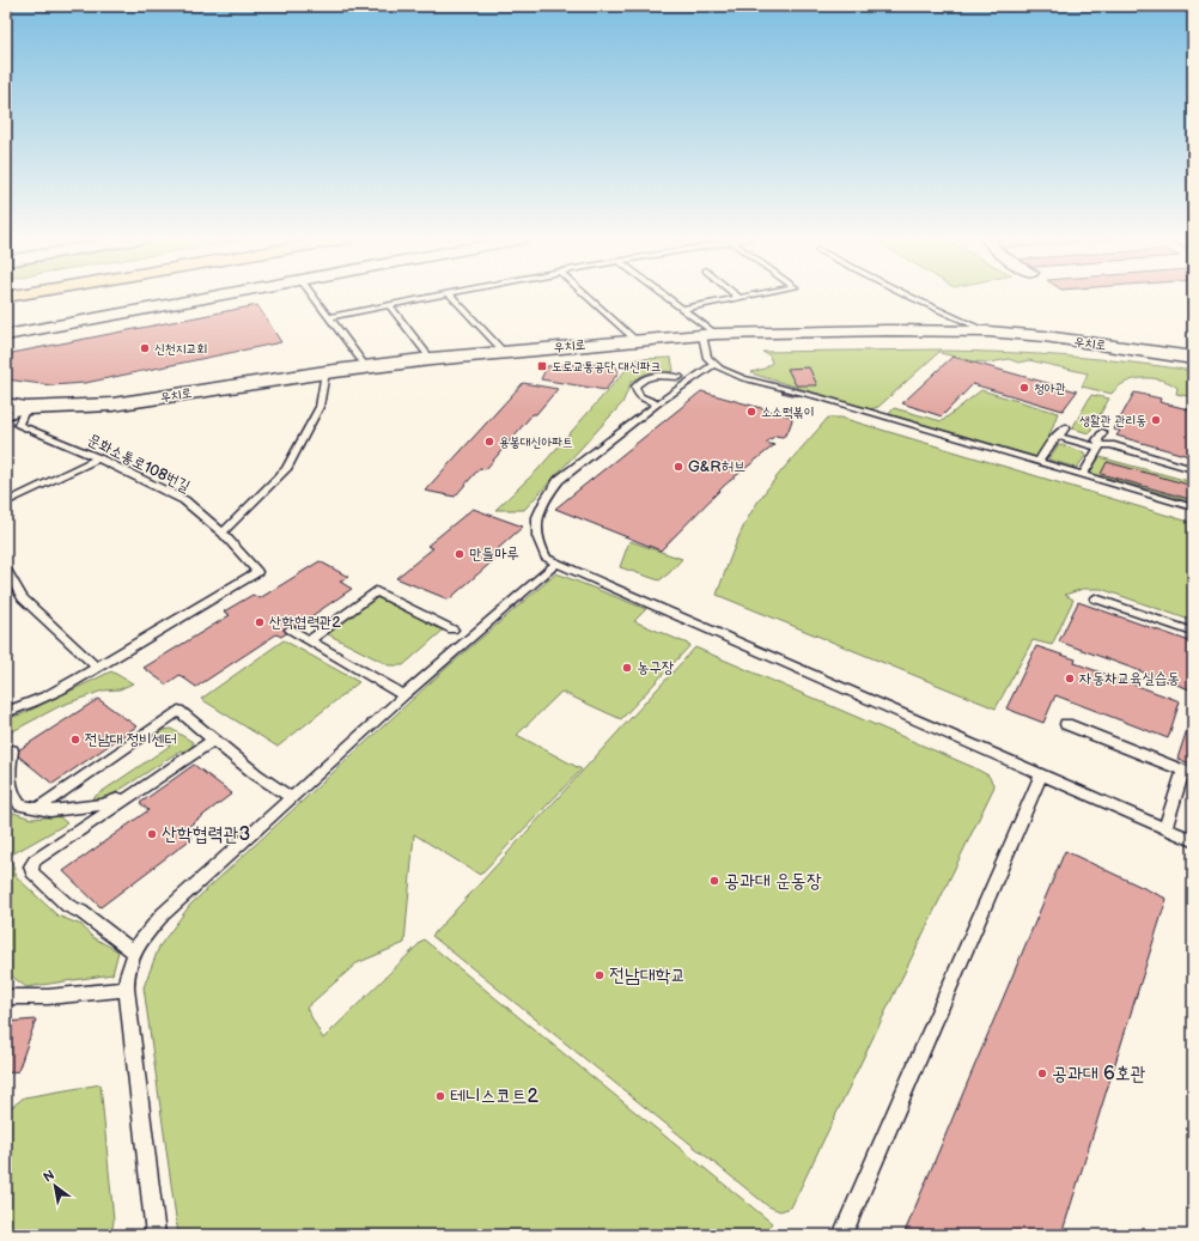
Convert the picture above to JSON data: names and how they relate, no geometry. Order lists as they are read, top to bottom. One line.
{"streets":{"main road":["우치로"],"lane":["문화소통로108번길"]},"crossings":[["우치로","문화소통로108번길"]],"places":{"other":["신천지교회","청아관","소소떡볶이","생활관 관리동","용봉대신아파트","G&R허브","만들마루","산학협력관2","농구장","자동차교육실습동","전남대 정비센터","산학협력관3","공과대 운동장","전남대학교","공과대 6호관","테니스코트2"],"transit":["도로교통공단 대신파크"]},"north":"top left"}
